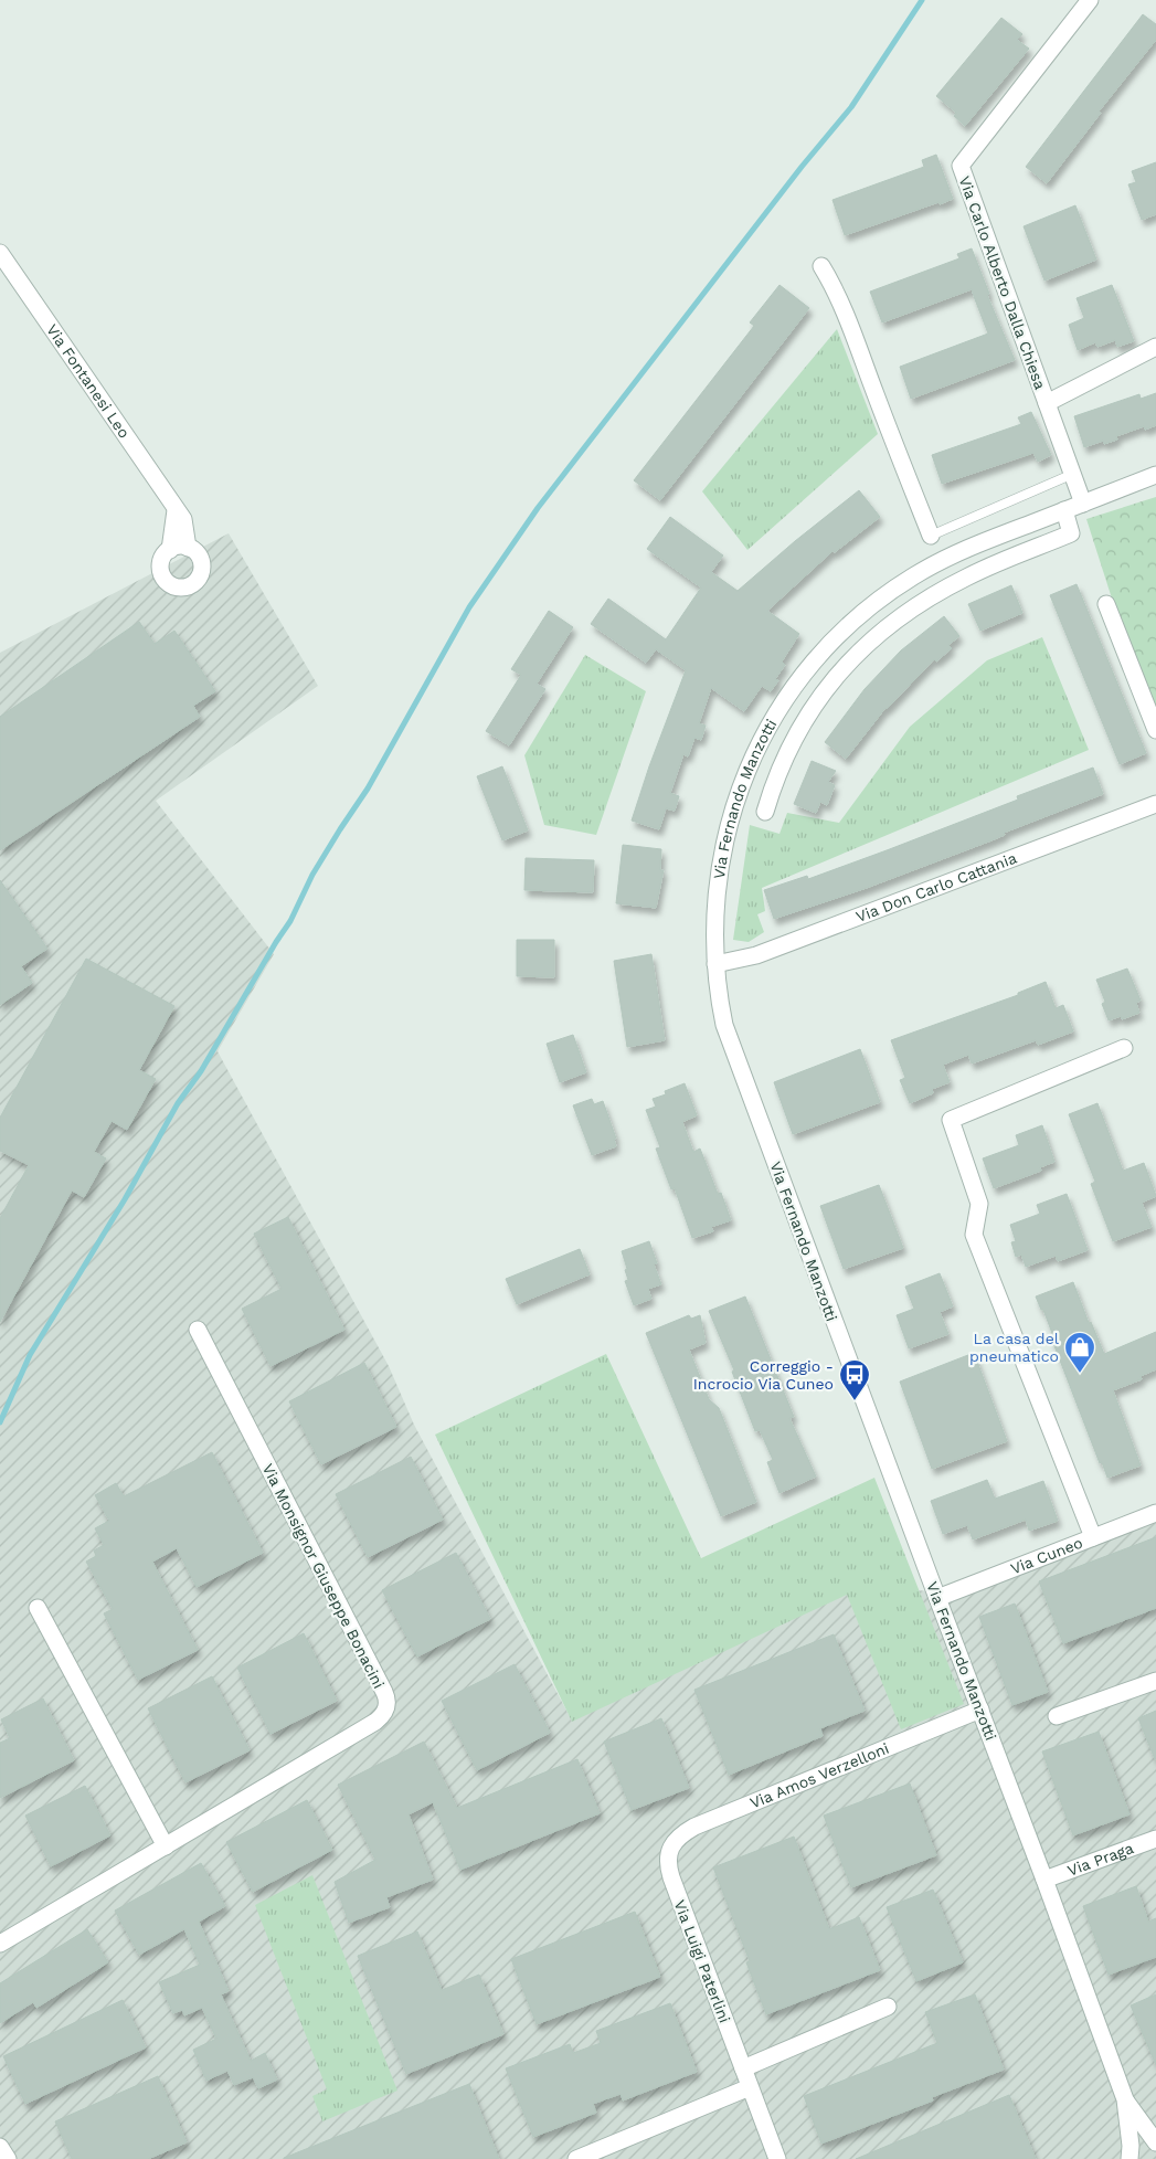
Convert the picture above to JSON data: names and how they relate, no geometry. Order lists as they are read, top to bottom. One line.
{"streets":{"street":["Via Carlo Alberto Dalla Chiesa","Via Fontanesi Leo","Via Fernando Manzotti","Via Don Carlo Cattania","Via Cuneo","Via Monsignor Giuseppe Bonacini","Via Amos Verzelloni","Via Praga","Via Luigi Paterlini"]},"crossings":[["Via Carlo Alberto Dalla Chiesa","Via Fernando Manzotti"],["Via Fernando Manzotti","Via Don Carlo Cattania"],["Via Fernando Manzotti","Via Cuneo"],["Via Fernando Manzotti","Via Amos Verzelloni"],["Via Fernando Manzotti","Via Praga"],["Via Amos Verzelloni","Via Luigi Paterlini"]],"places":{"shop":["La casa del pneumatico"],"bus stop":["Correggio - Incrocio Via Cuneo"]}}
